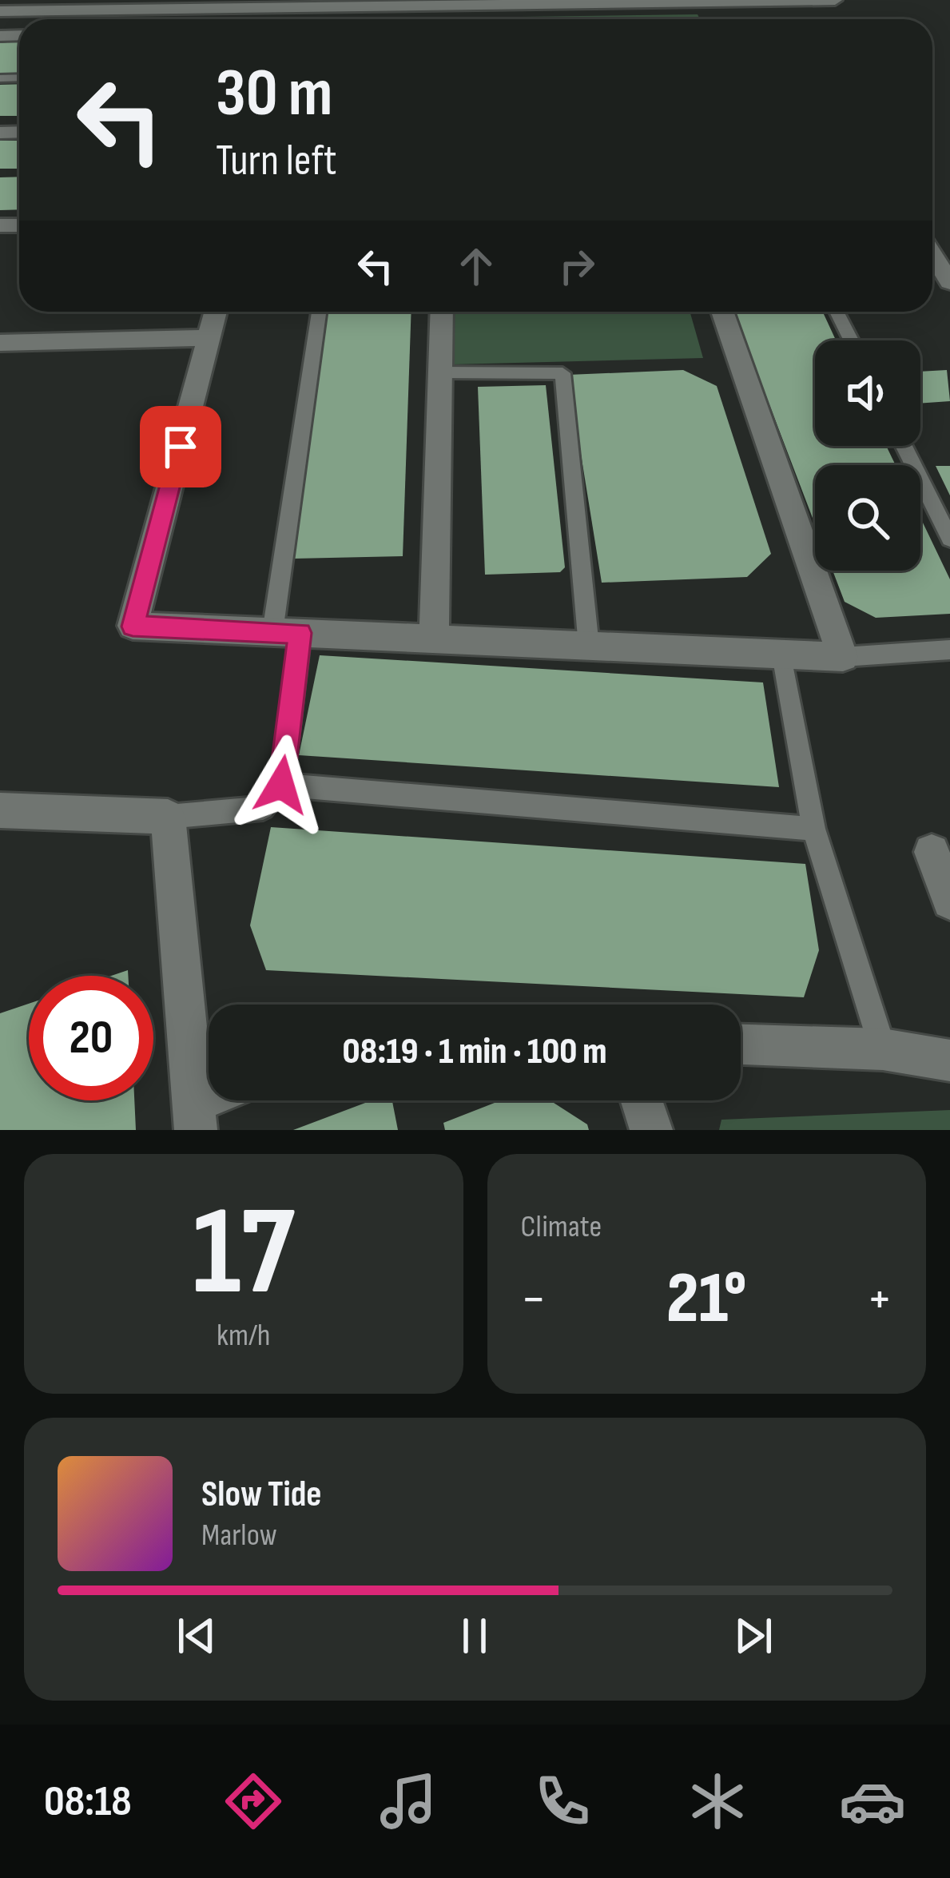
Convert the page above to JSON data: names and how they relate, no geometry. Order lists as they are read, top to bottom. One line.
{"page":{"turn":["30 m","Turn left"],"limit":"20","trip":"08:19 · 1 min · 100 m","tile":[["17","km/h"],"Climate"],"heat":["−","21°","+"],"song":["Slow Tide","Marlow"],"tabs":"08:18"}}
